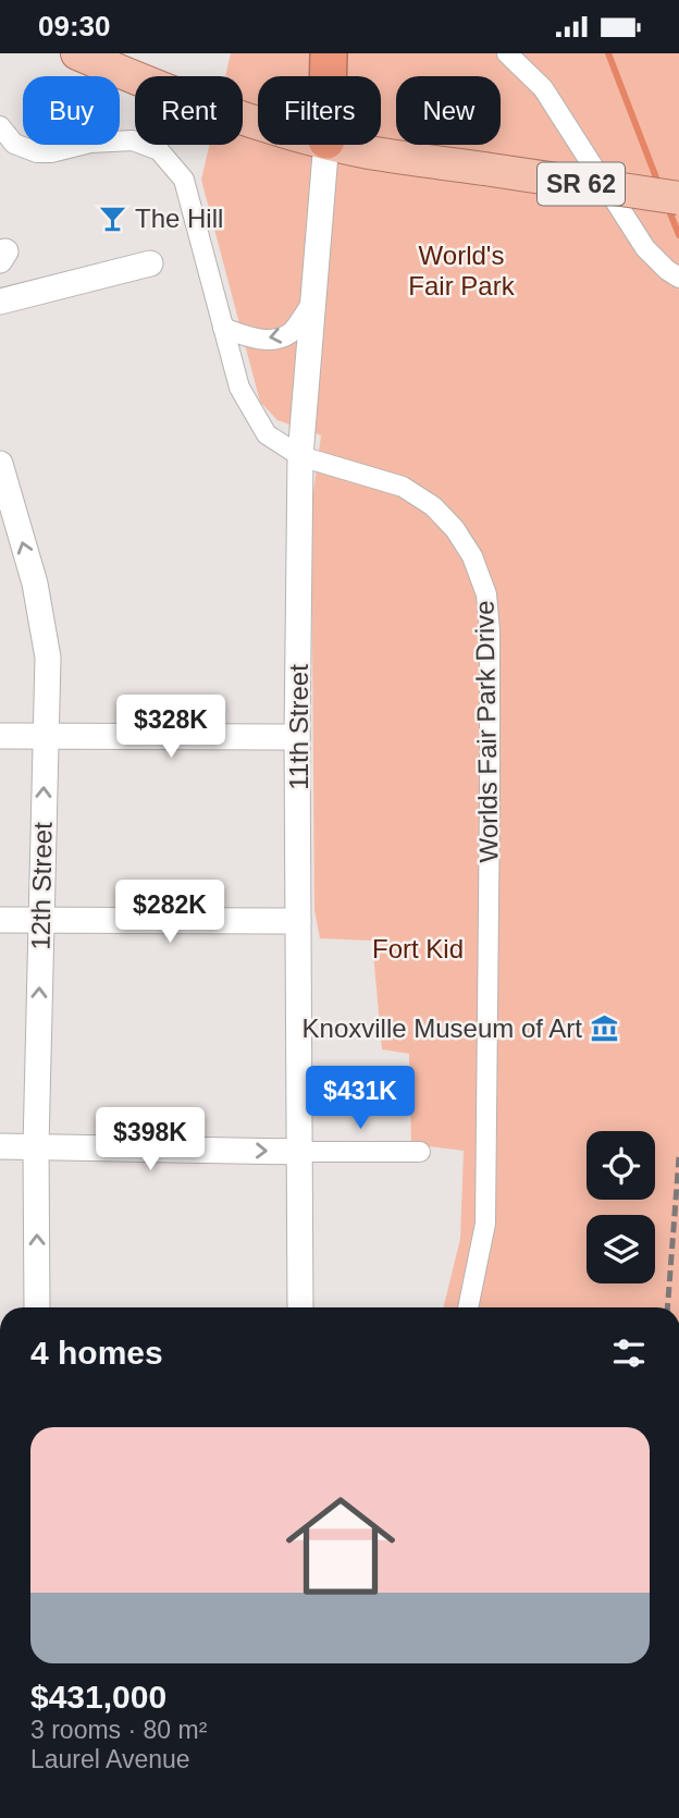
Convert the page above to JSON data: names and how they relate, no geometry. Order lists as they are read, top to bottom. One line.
{"streets":{"main road":["SR 62"],"street":["11th Street","Worlds Fair Park Drive","12th Street"]},"crossings":[["11th Street","Worlds Fair Park Drive"]],"one_way":["12th Street"],"parks":["World's Fair Park","Fort Kid"],"places":{"bar":["The Hill"],"museum":["Knoxville Museum of Art"]},"page":{"status":"09:30","chip":["Buy","Rent","Filters","New"],"price":["$328K","$282K","$431K","$398K"],"heading":"4 homes","list":[{"name":"$431,000","note":"3 rooms · 80 m² · Laurel Avenue"}]}}
